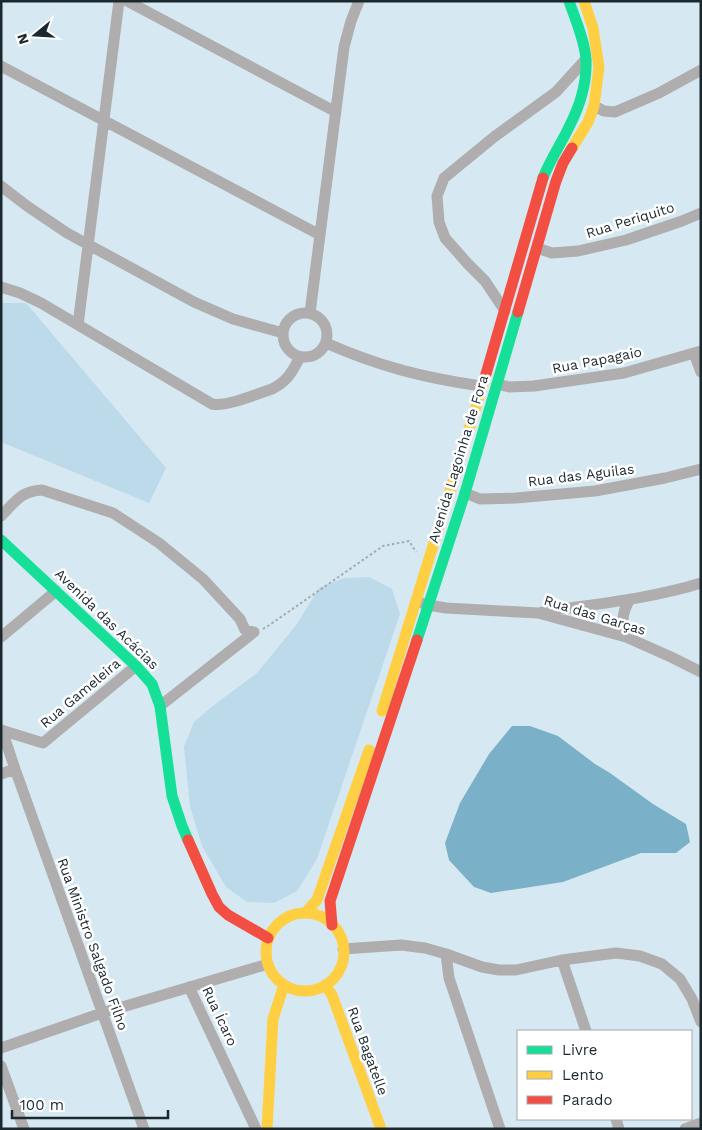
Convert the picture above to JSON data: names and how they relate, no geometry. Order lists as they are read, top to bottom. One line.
{"streets":{"main road":["Avenida Lagoinha de Fora","Avenida das Acácias","Rua Bagatelle"],"street":["Rua Periquito","Rua Papagaio","Rua das Aguilas","Rua das Garças","Rua Gameleira","Rua Ministro Salgado Filho","Rua Ícaro"]},"crossings":[["Rua Periquito","Avenida Lagoinha de Fora"],["Rua Papagaio","Avenida Lagoinha de Fora"],["Avenida Lagoinha de Fora","Rua das Aguilas"],["Avenida Lagoinha de Fora","Rua das Garças"],["Avenida Lagoinha de Fora","Avenida das Acácias"],["Avenida Lagoinha de Fora","Rua Bagatelle"],["Avenida das Acácias","Rua Gameleira"],["Avenida das Acácias","Rua Bagatelle"],["Rua Gameleira","Rua Ministro Salgado Filho"],["Rua Ministro Salgado Filho","Rua Ícaro"]],"legend":["Livre","Lento","Parado"],"scale_bar":"100 m","north":"left"}
